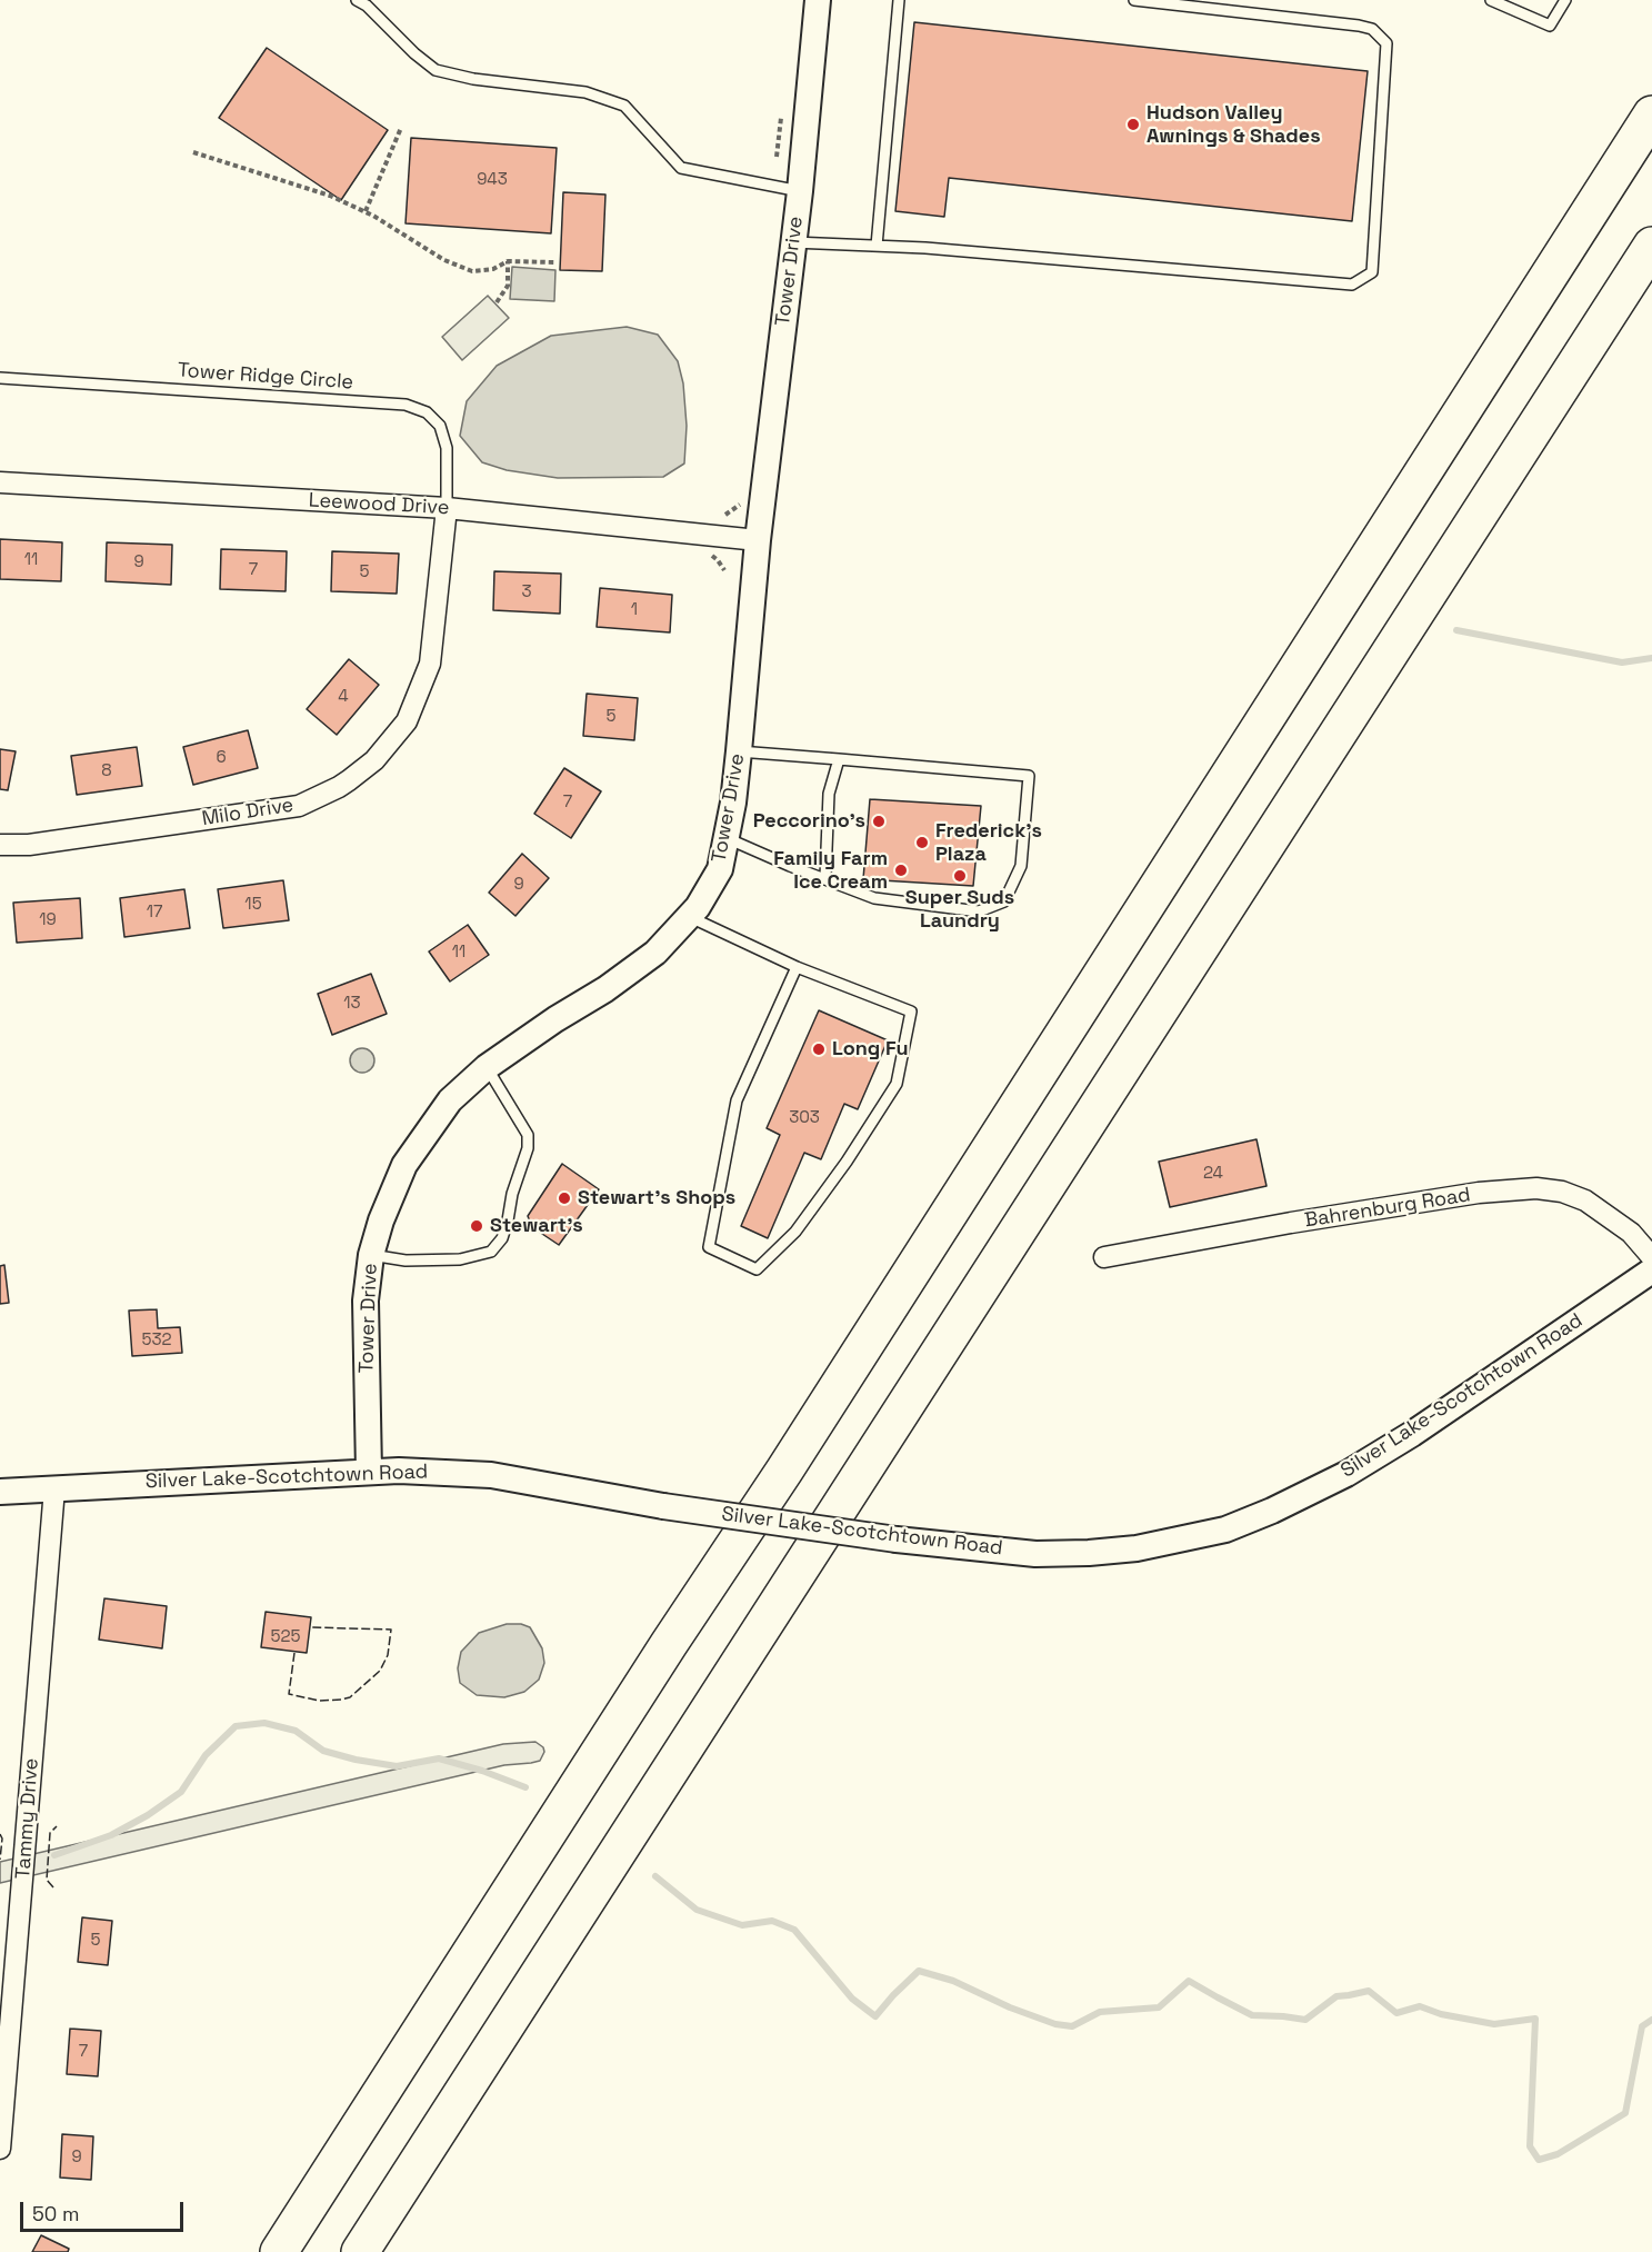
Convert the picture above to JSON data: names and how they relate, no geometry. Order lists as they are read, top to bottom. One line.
{"streets":{"street":["Tower Drive","Leewood Drive","Milo Drive","Bahrenburg Road","Silver Lake-Scotchtown Road","Tammy Drive"],"lane":["Tower Ridge Circle"]},"crossings":[["Tower Drive","Leewood Drive"],["Tower Drive","Silver Lake-Scotchtown Road"],["Tower Ridge Circle","Leewood Drive"],["Tower Ridge Circle","Milo Drive"],["Leewood Drive","Milo Drive"],["Silver Lake-Scotchtown Road","Tammy Drive"]],"places":["Hudson Valley Awnings & Shades","Peccorino's","Frederick's Plaza","Family Farm Ice Cream","Super Suds Laundry","Long Fu","Stewart's Shops","Stewart's"],"house_numbers":["943","11","9","7","5","3","1","4","5","6","8","7","9","15","17","19","11","13","303","24","532","525","5","7","9"],"scale_bar":"50 m"}
